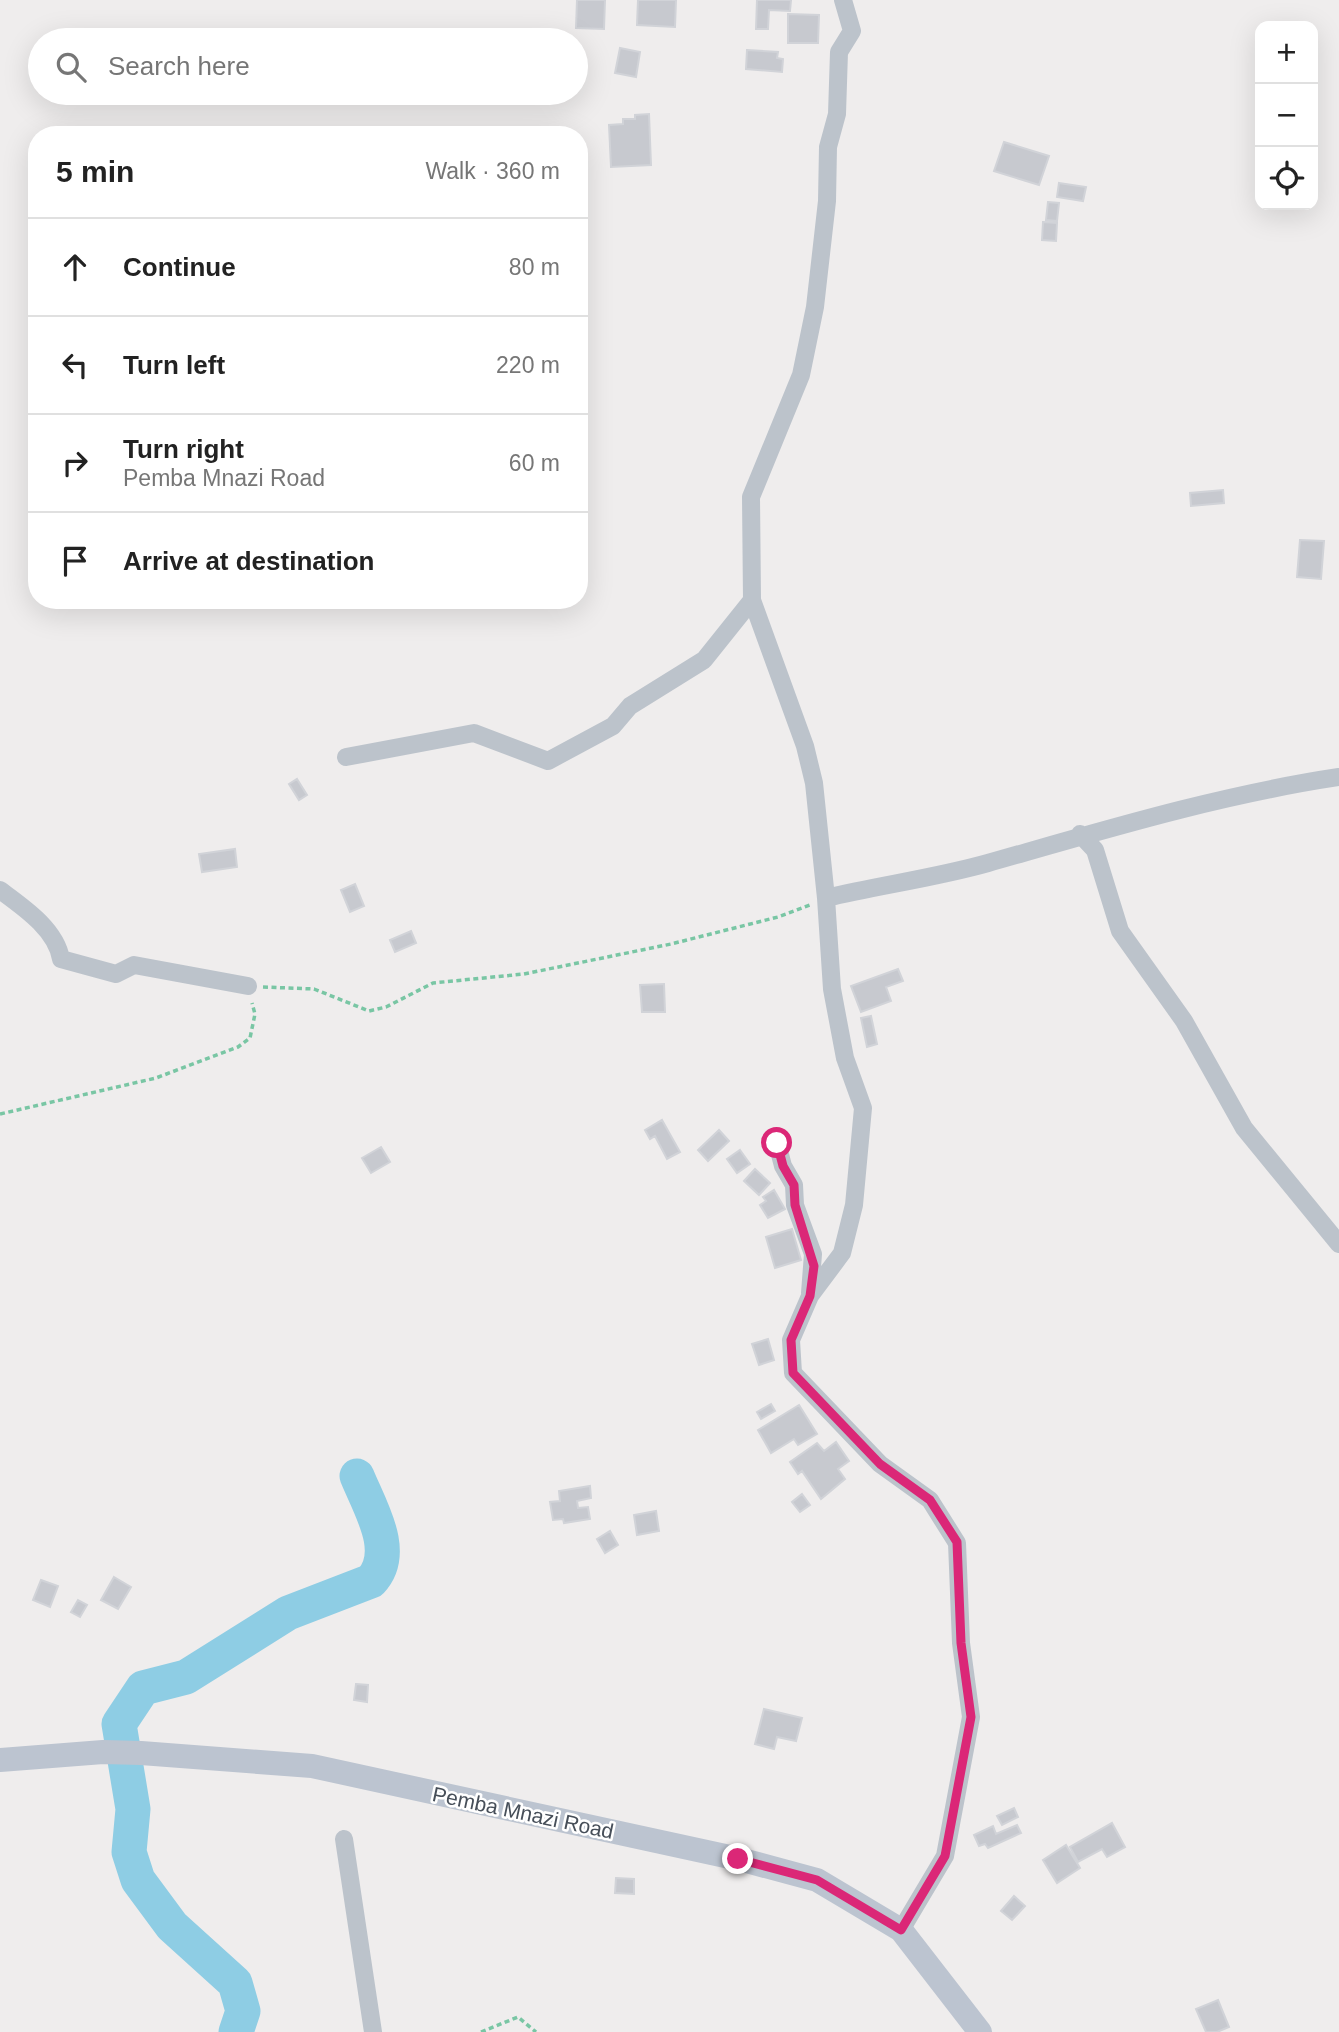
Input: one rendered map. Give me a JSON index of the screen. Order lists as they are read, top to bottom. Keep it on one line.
{"streets":{"main road":["Pemba Mnazi Road"]},"page":{"map_buttons":["+","−"],"search":"Search here","heading":["5 min","Walk · 360 m"],"list":[["Continue","80 m"],["Turn left","220 m"],["Turn right","Pemba Mnazi Road","60 m"],"Arrive at destination"]}}
